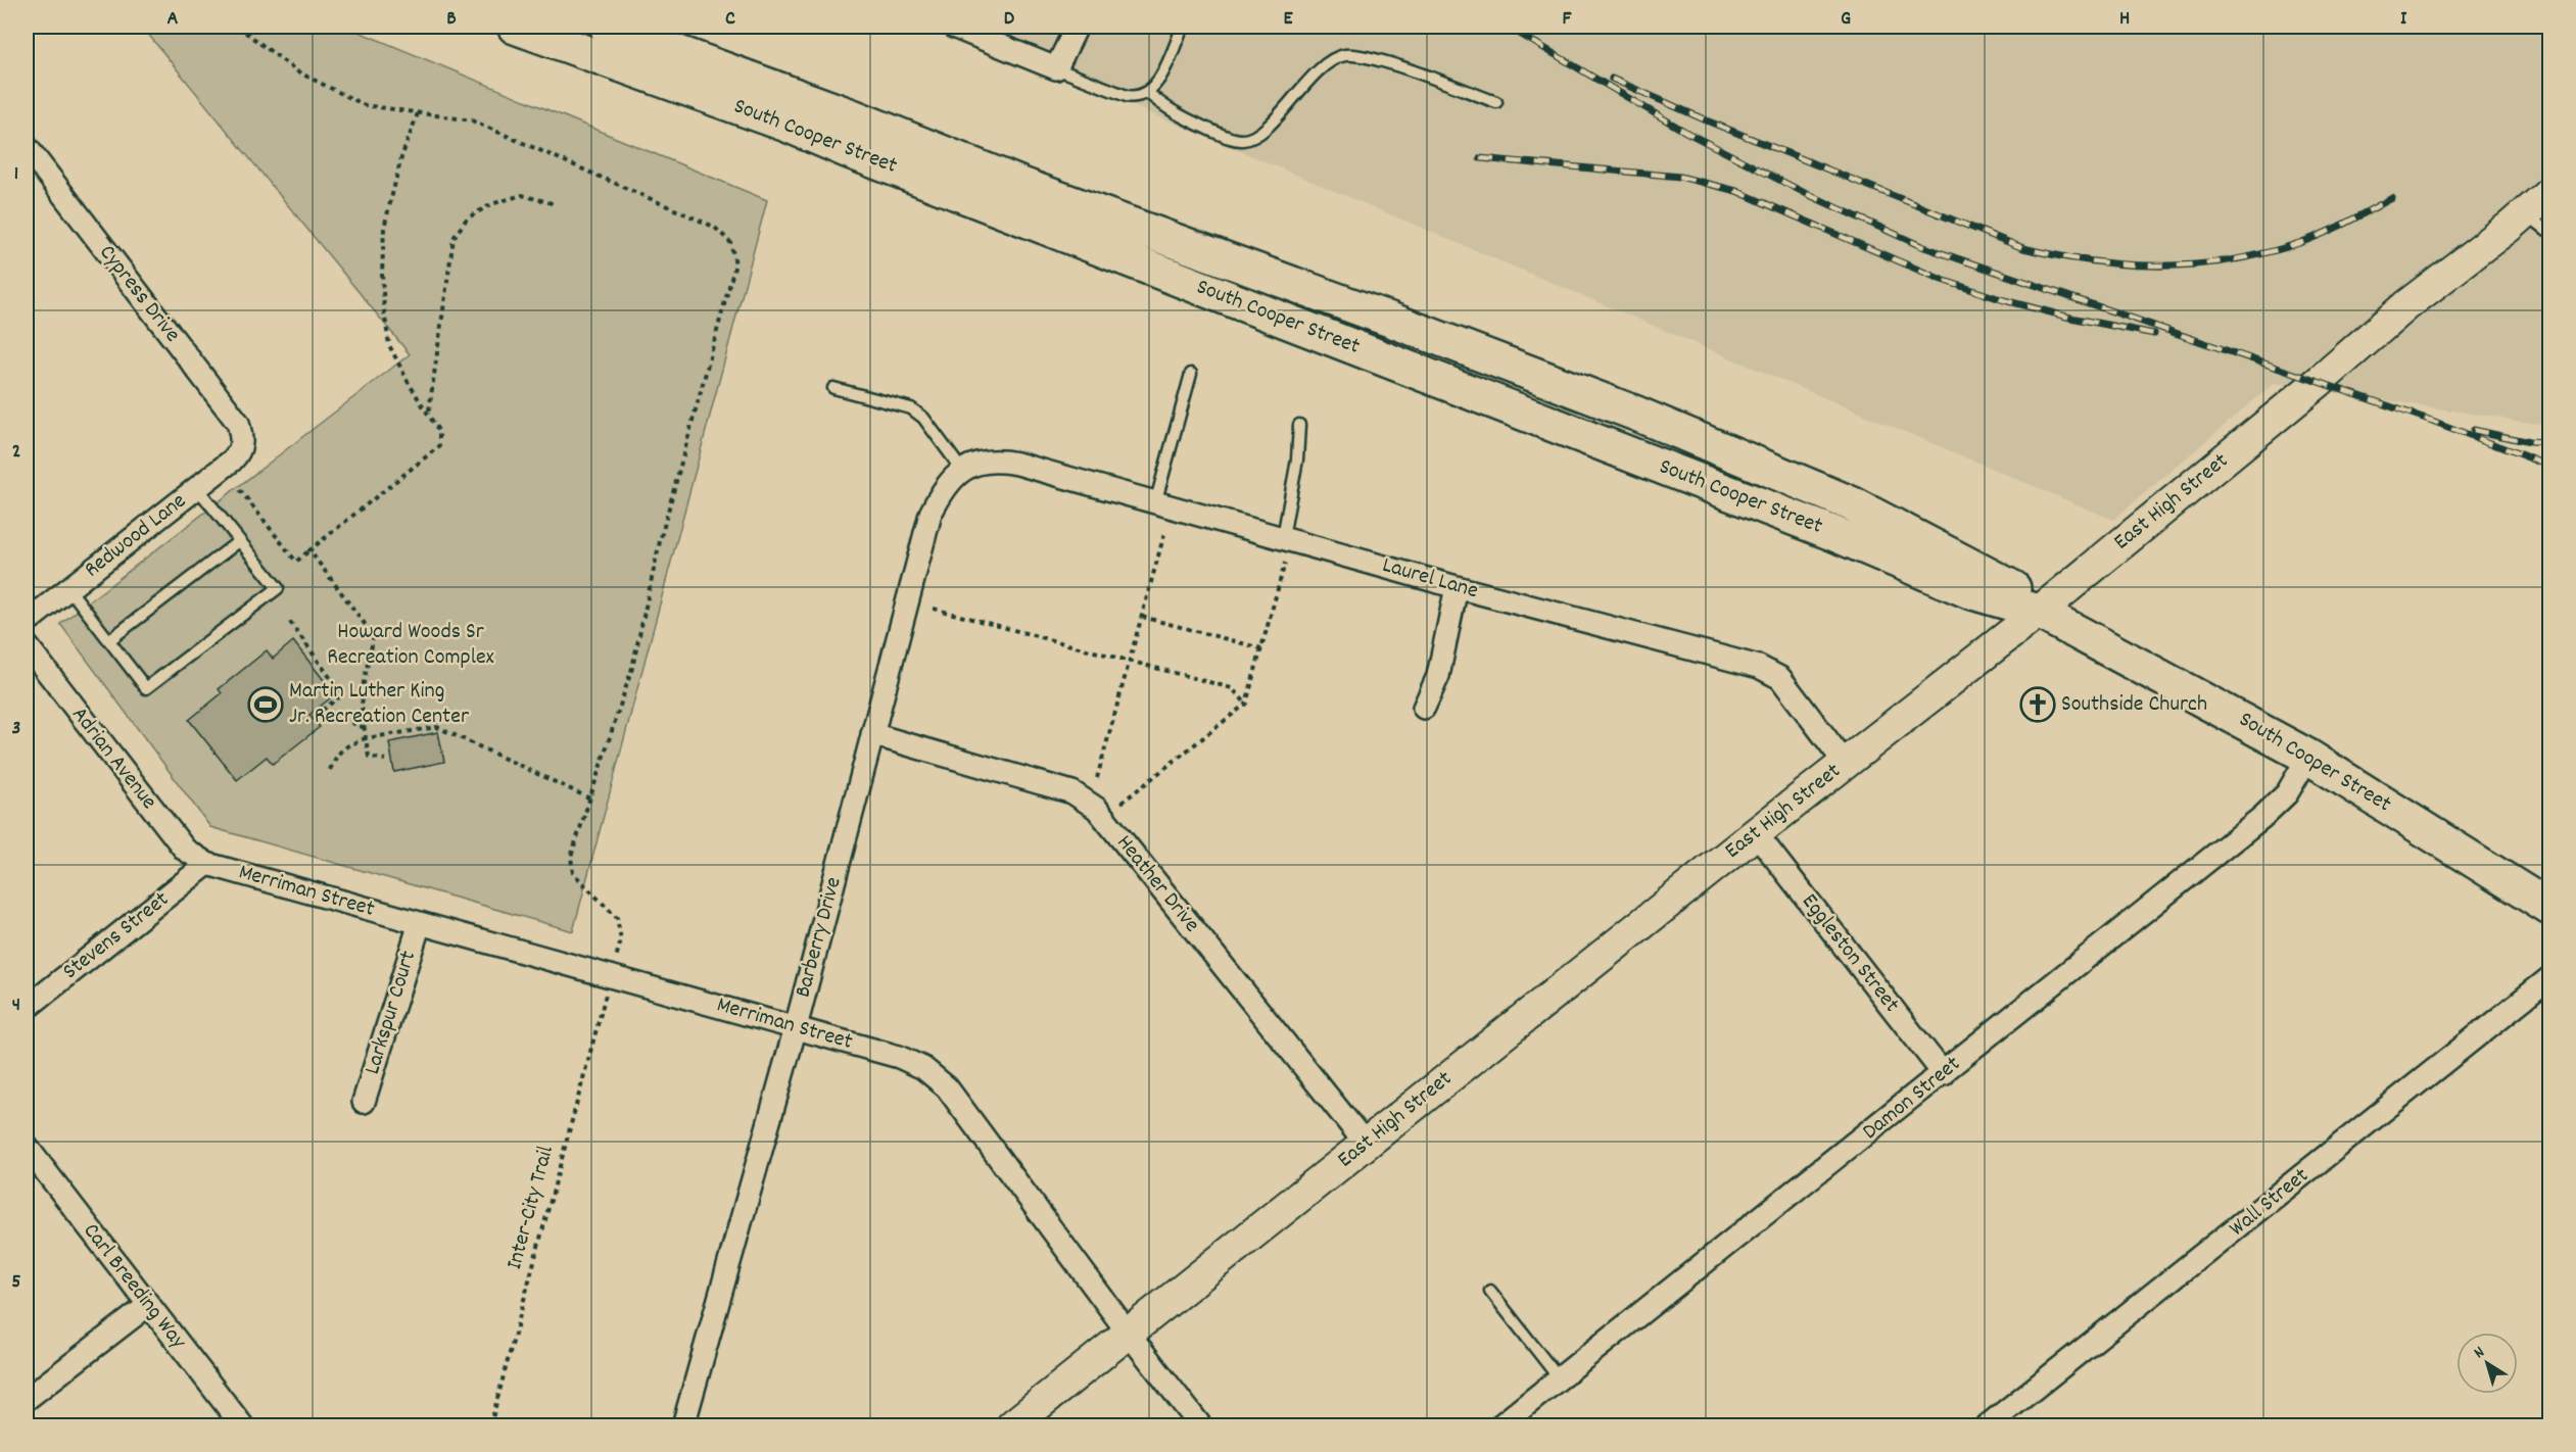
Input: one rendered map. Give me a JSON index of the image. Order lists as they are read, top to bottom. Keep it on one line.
{"streets":{"main road":["South Cooper Street"],"street":["Cypress Drive","East High Street","Redwood Lane","Laurel Lane","Adrian Avenue","Heather Drive","Merriman Street","Stevens Street","Barberry Drive","Eggleston Street","Larkspur Court","Damon Street","Wall Street","Carl Breeding Way"],"path":["Inter-City Trail"]},"crossings":[["South Cooper Street","East High Street"],["South Cooper Street","Damon Street"],["Cypress Drive","Redwood Lane"],["East High Street","Laurel Lane"],["East High Street","Heather Drive"],["East High Street","Merriman Street"],["East High Street","Eggleston Street"],["Laurel Lane","Barberry Drive"],["Adrian Avenue","Merriman Street"],["Adrian Avenue","Stevens Street"],["Heather Drive","Barberry Drive"],["Merriman Street","Stevens Street"],["Merriman Street","Barberry Drive"],["Merriman Street","Larkspur Court"],["Eggleston Street","Damon Street"]],"parks":["Howard Woods Sr Recreation Complex"],"places":{"sports":["Martin Luther King Jr. Recreation Center"],"church":["Southside Church"]},"north":"top left","grid":{"columns":["A","B","C","D","E","F","G","H","I"],"rows":["1","2","3","4","5"]}}
